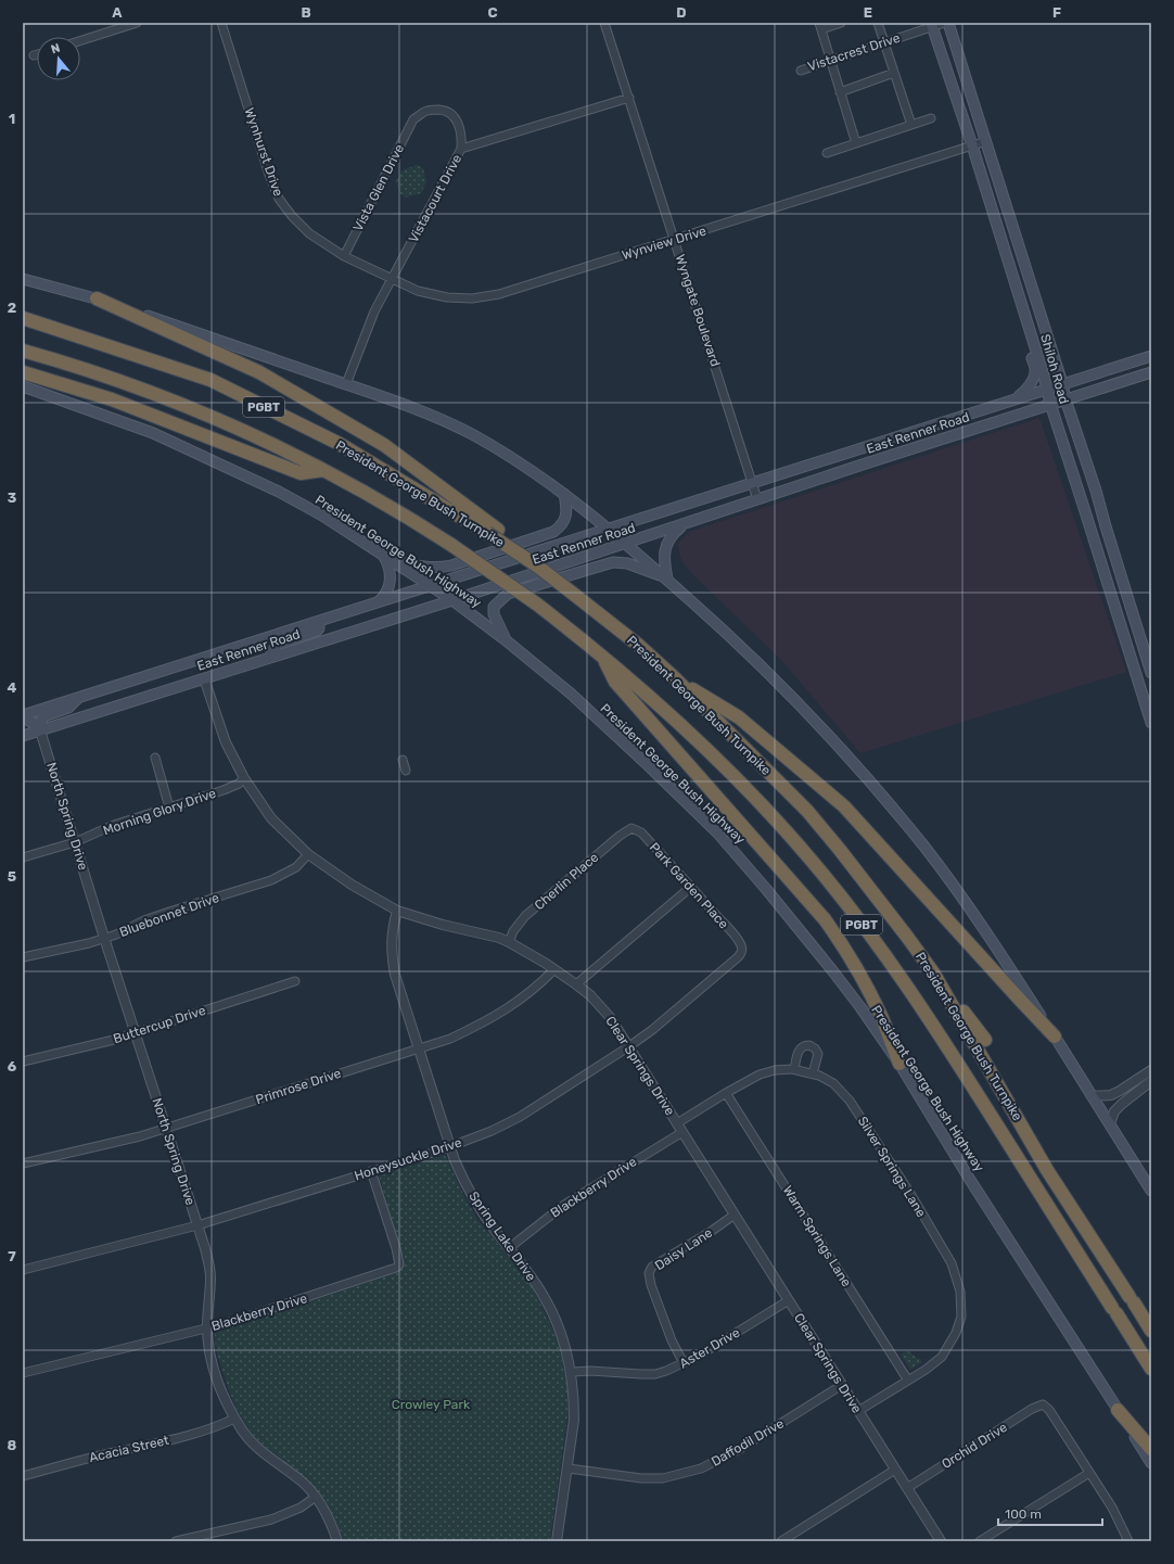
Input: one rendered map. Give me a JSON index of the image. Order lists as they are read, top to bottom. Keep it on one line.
{"streets":{"highway":["PGBT","President George Bush Turnpike"],"main road":["Shiloh Road","East Renner Road","President George Bush Highway"],"street":["Vistacrest Drive","Wynhurst Drive","Vista Glen Drive","Vistacourt Drive","Wynview Drive","Wyngate Boulevard","Morning Glory Drive","North Spring Drive","Cherlin Place","Park Garden Place","Bluebonnet Drive","Buttercup Drive","Clear Springs Drive","Primrose Drive","Honeysuckle Drive","Silver Springs Lane","Blackberry Drive","Spring Lake Drive","Warm Springs Lane","Daisy Lane","Aster Drive","Daffodil Drive","Orchid Drive","Acacia Street"]},"crossings":[["Vistacrest Drive","Shiloh Road"],["Wynhurst Drive","Vista Glen Drive"],["Wynhurst Drive","Wynview Drive"],["Vista Glen Drive","Vistacourt Drive"],["Vista Glen Drive","Wynview Drive"],["Vistacourt Drive","Wynview Drive"],["Vistacourt Drive","Wyngate Boulevard"],["Wynview Drive","Wyngate Boulevard"],["Wynview Drive","Shiloh Road"],["Wyngate Boulevard","East Renner Road"],["Shiloh Road","East Renner Road"],["East Renner Road","President George Bush Highway"],["East Renner Road","North Spring Drive"],["East Renner Road","Clear Springs Drive"],["Morning Glory Drive","North Spring Drive"],["Morning Glory Drive","Clear Springs Drive"],["North Spring Drive","Bluebonnet Drive"],["North Spring Drive","Buttercup Drive"],["North Spring Drive","Primrose Drive"],["North Spring Drive","Honeysuckle Drive"],["North Spring Drive","Blackberry Drive"],["North Spring Drive","Acacia Street"],["Cherlin Place","Park Garden Place"],["Cherlin Place","Clear Springs Drive"],["Park Garden Place","Honeysuckle Drive"],["Bluebonnet Drive","Clear Springs Drive"],["Clear Springs Drive","Primrose Drive"],["Clear Springs Drive","Honeysuckle Drive"],["Clear Springs Drive","Silver Springs Lane"],["Clear Springs Drive","Blackberry Drive"],["Clear Springs Drive","Spring Lake Drive"],["Clear Springs Drive","Daisy Lane"],["Clear Springs Drive","Aster Drive"],["Clear Springs Drive","Daffodil Drive"],["Clear Springs Drive","Orchid Drive"],["Primrose Drive","Spring Lake Drive"],["Honeysuckle Drive","Blackberry Drive"],["Honeysuckle Drive","Spring Lake Drive"],["Silver Springs Lane","Warm Springs Lane"],["Blackberry Drive","Spring Lake Drive"],["Spring Lake Drive","Aster Drive"],["Spring Lake Drive","Daffodil Drive"],["Daisy Lane","Aster Drive"]],"parks":["Crowley Park"],"scale_bar":"100 m","north":"top","grid":{"columns":["A","B","C","D","E","F"],"rows":["1","2","3","4","5","6","7","8"]}}
